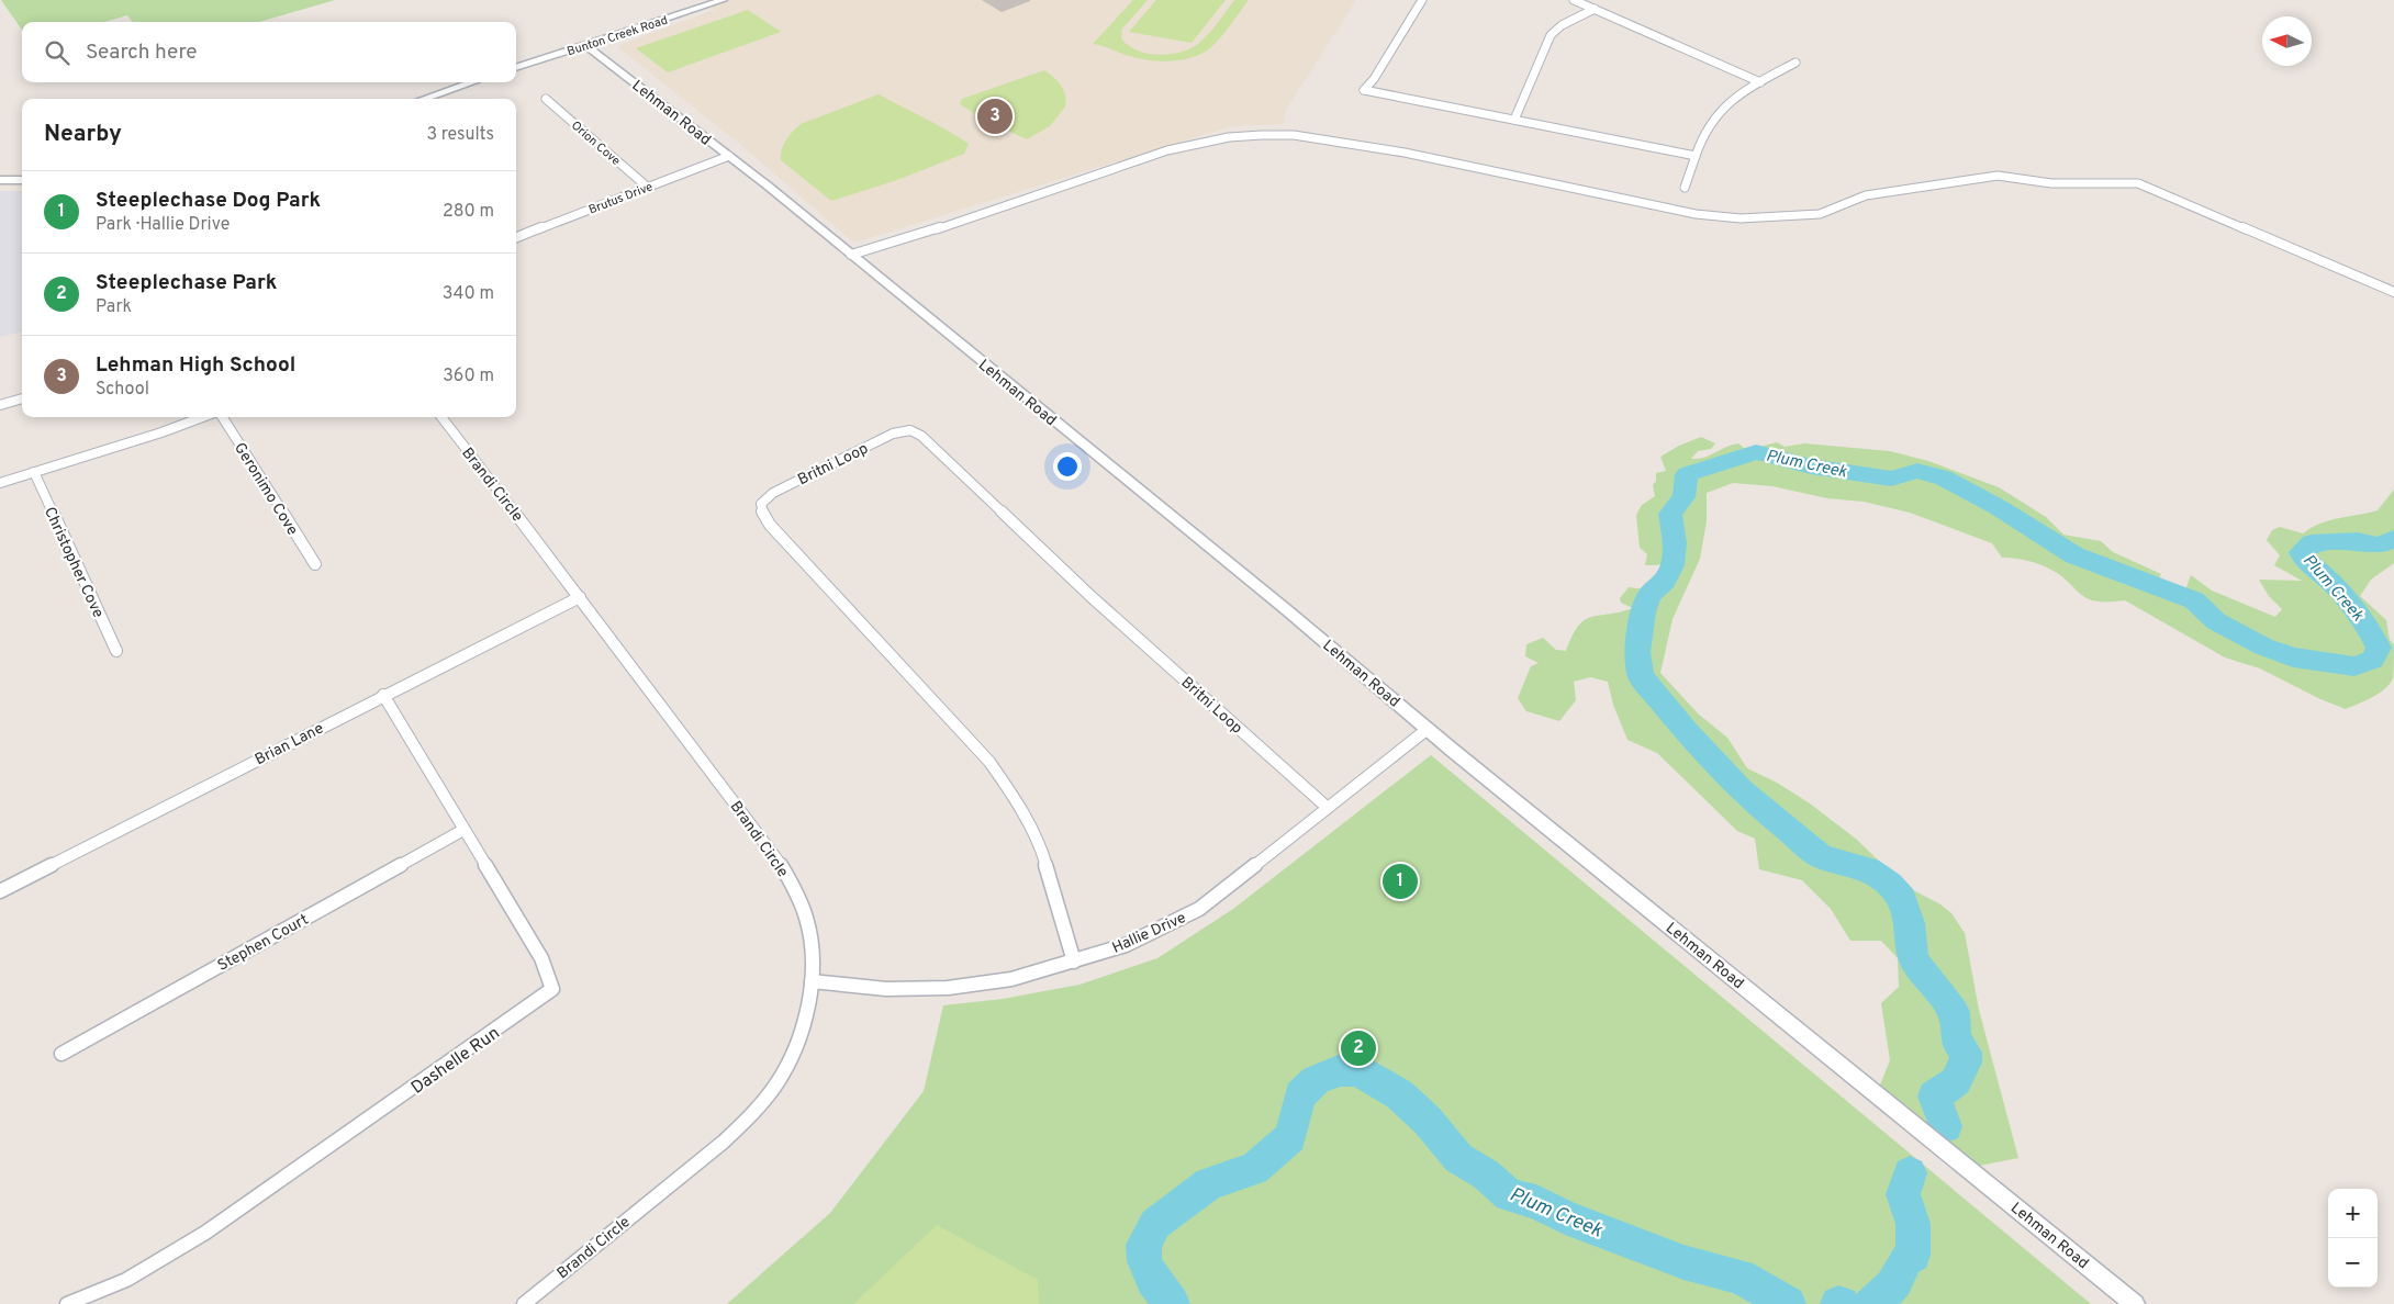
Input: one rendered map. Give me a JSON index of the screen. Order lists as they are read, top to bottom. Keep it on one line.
{"streets":{"street":["Bunton Creek Road","Lehman Road","Orion Cove","Brutus Drive","Britni Loop","Brandi Circle","Geronimo Cove","Christopher Cove","Brian Lane","Hallie Drive","Stephen Court","Dashelle Run"]},"crossings":[["Bunton Creek Road","Lehman Road"],["Lehman Road","Brutus Drive"],["Lehman Road","Hallie Drive"],["Orion Cove","Brutus Drive"],["Britni Loop","Hallie Drive"],["Brandi Circle","Brian Lane"],["Brandi Circle","Hallie Drive"],["Brian Lane","Dashelle Run"],["Stephen Court","Dashelle Run"]],"water":["Plum Creek"],"north":"left","page":{"search":"Search here","pins":["3","1","2"],"heading":["Nearby","3 results"],"list":[{"mark":"1","name":"Steeplechase Dog Park","note":"Park · Hallie Drive","value":"280 m"},{"mark":"2","name":"Steeplechase Park","note":"Park","value":"340 m"},{"mark":"3","name":"Lehman High School","note":"School","value":"360 m"}],"map_buttons":["+","−"]}}
